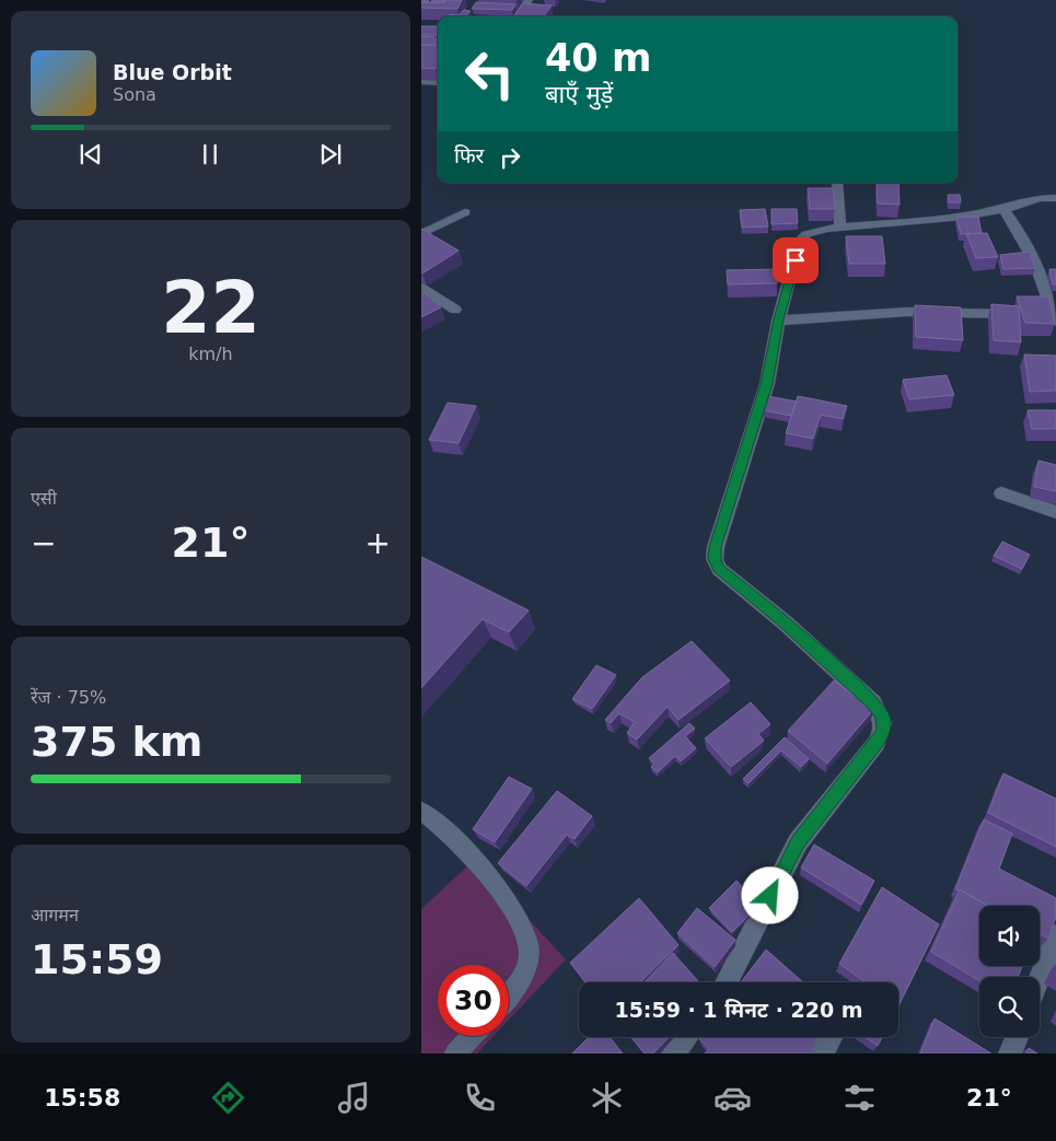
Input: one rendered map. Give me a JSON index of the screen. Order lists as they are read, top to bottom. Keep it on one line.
{"page":{"turn":["40 m","बाएँ मुड़ें"],"song":["Blue Orbit","Sona"],"then":"फिर","tile":[["22","km/h"],"एसी",["रेंज · 75%","375 km"],["आगमन","15:59"]],"heat":["−","21°","+"],"limit":"30","trip":"15:59 · 1 मिनट · 220 m","tabs":["15:58","21°"]}}
